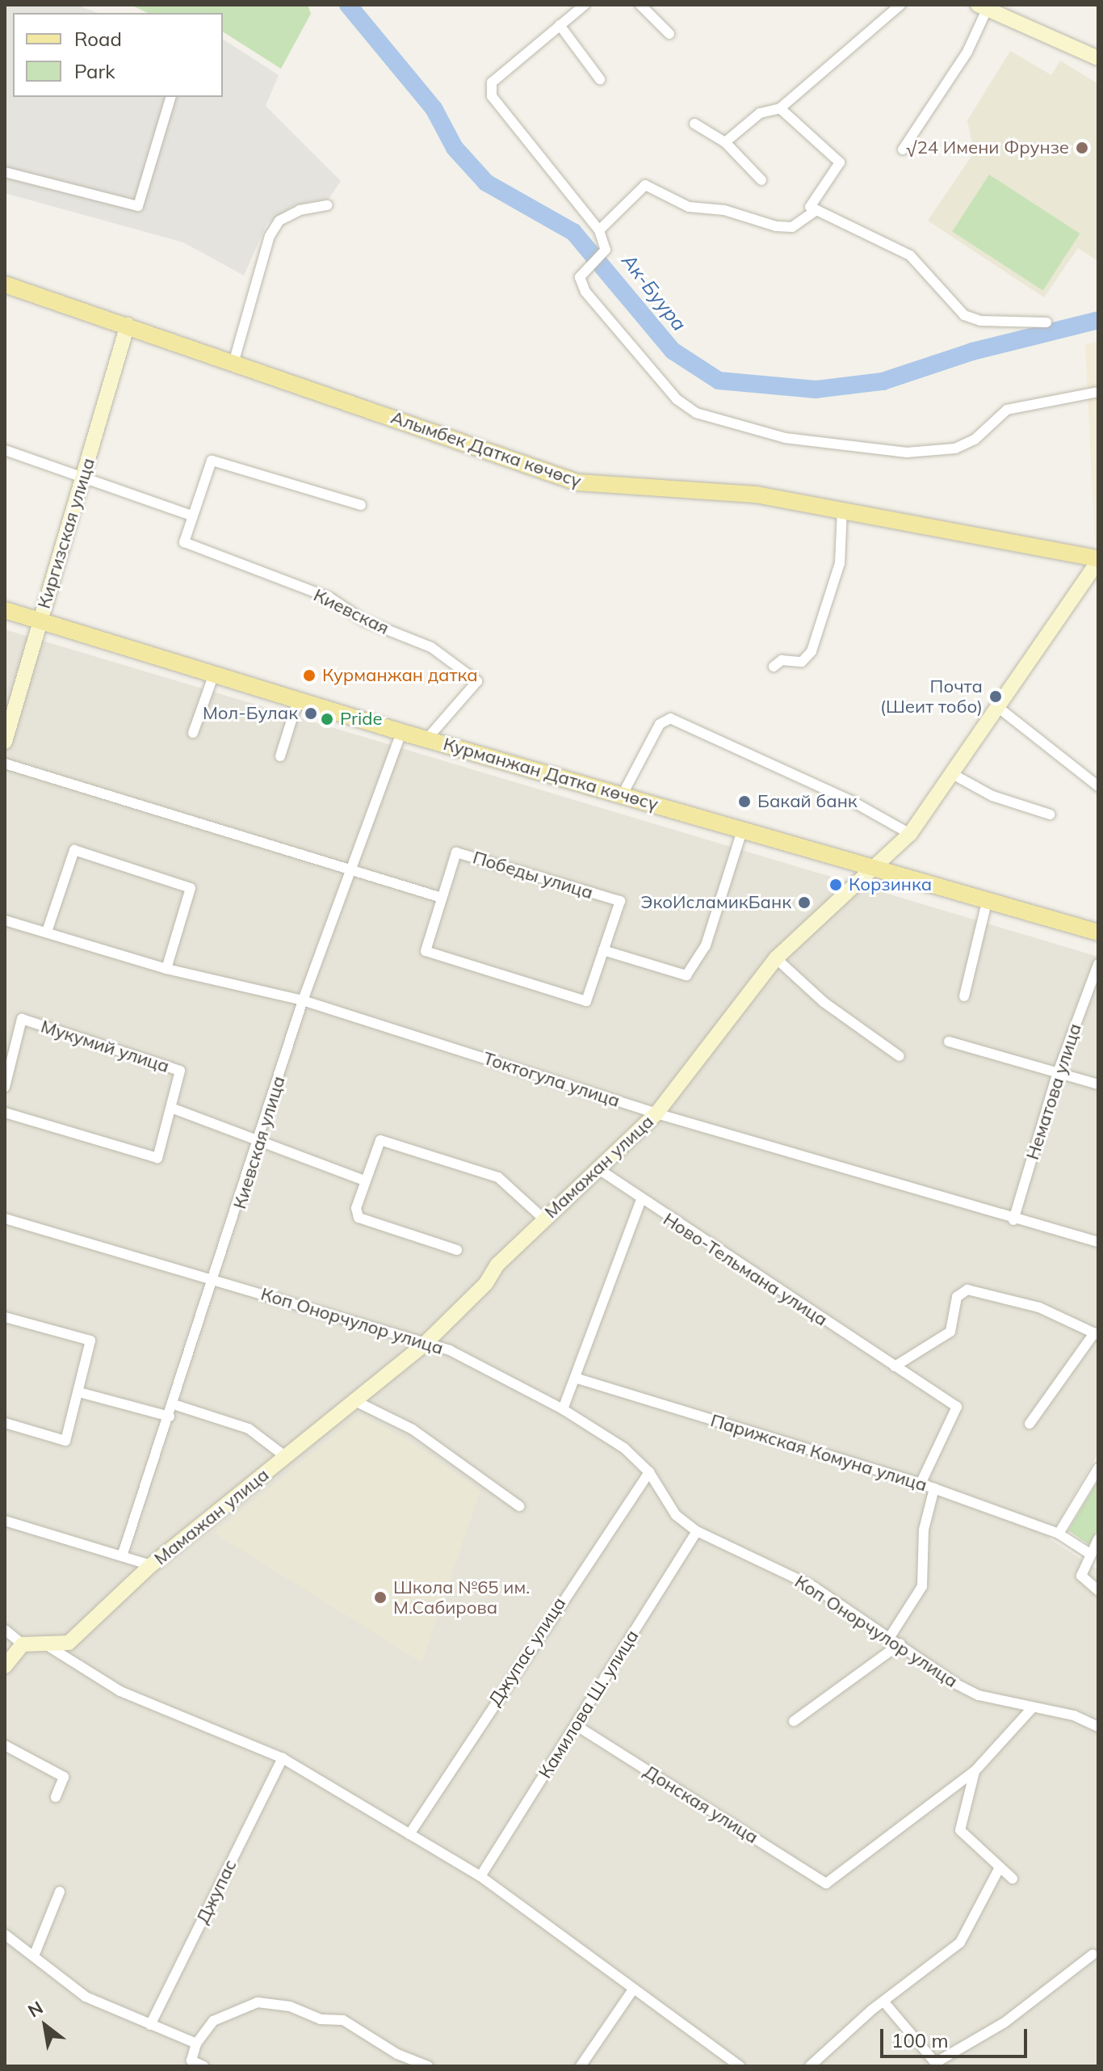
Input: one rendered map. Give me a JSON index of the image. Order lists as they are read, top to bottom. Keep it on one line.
{"streets":{"main road":["Алымбек Датка көчөсү","Курманжан Датка көчөсү"],"street":["Киргизская улица","Киевская","Победы улица","Мукумий улица","Токтогула улица","Нематова улица","Киевская улица","Мамажан улица","Ново-Тельмана улица","Коп Онорчулор улица","Парижская Комуна улица","Джупас улица","Камилова Ш. улица","Донская улица","Джупас"]},"crossings":[["Алымбек Датка көчөсү","Киргизская улица"],["Алымбек Датка көчөсү","Мамажан улица"],["Киргизская улица","Курманжан Датка көчөсү"],["Киевская","Курманжан Датка көчөсү"],["Курманжан Датка көчөсү","Киевская улица"],["Курманжан Датка көчөсү","Мамажан улица"],["Токтогула улица","Нематова улица"],["Токтогула улица","Киевская улица"],["Токтогула улица","Мамажан улица"],["Киевская улица","Коп Онорчулор улица"],["Мамажан улица","Ново-Тельмана улица"],["Мамажан улица","Коп Онорчулор улица"],["Ново-Тельмана улица","Парижская Комуна улица"],["Коп Онорчулор улица","Джупас улица"],["Коп Онорчулор улица","Камилова Ш. улица"],["Камилова Ш. улица","Донская улица"]],"water":["Ак-Буура"],"places":["√24 Имени Фрунзе","Курманжан датка","Почта (Шеит тобо)","Мол-Булак","Pride","Бакай банк","Корзинка","ЭкоИсламикБанк","Школа №65 им. М.Сабирова"],"legend":["Road","Park"],"scale_bar":"100 m","north":"top left"}
